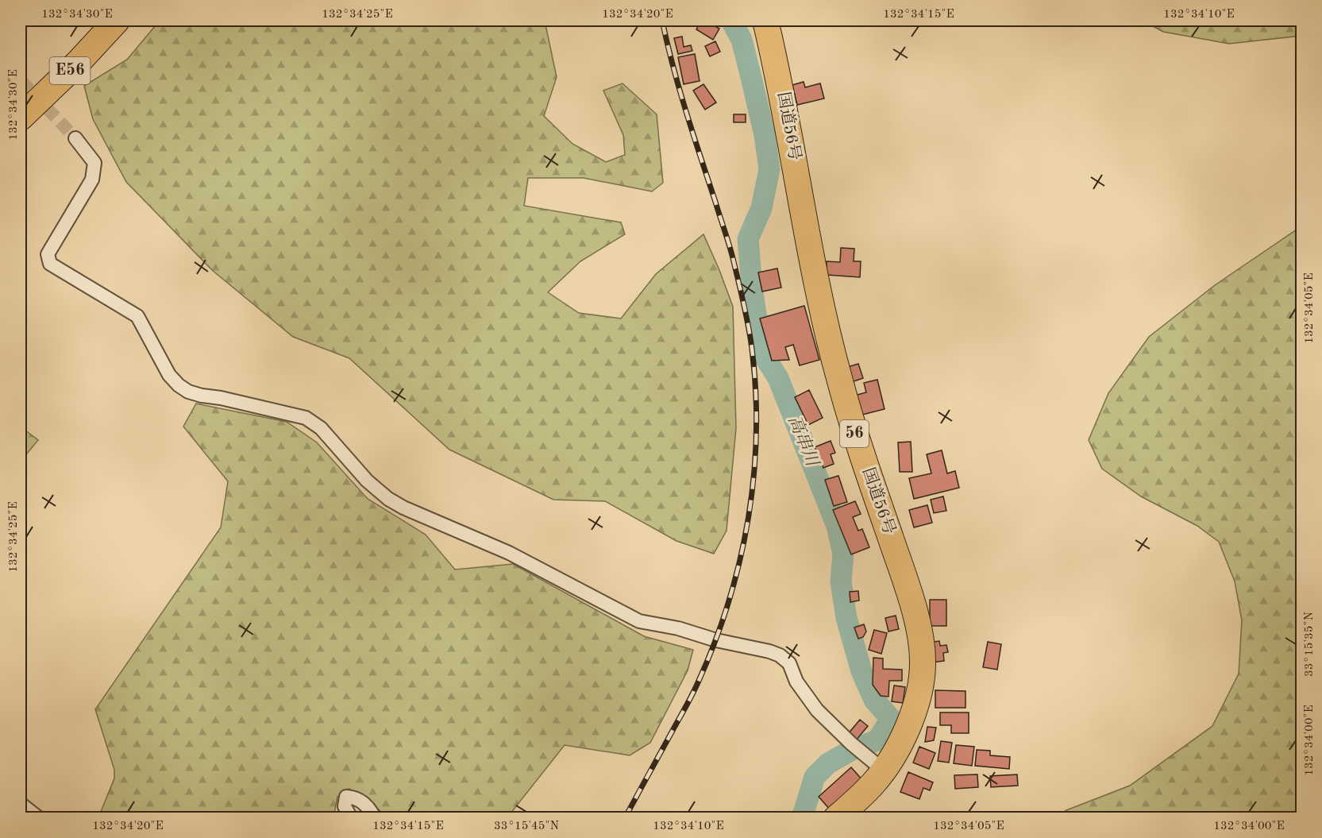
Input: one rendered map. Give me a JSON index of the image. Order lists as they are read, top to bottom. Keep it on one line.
{"streets":{"highway":["E56","国道56号","56"]},"water":["高串川"],"coordinates":["132°34'30\"E","132°34'25\"E","132°34'20\"E","132°34'15\"E","132°34'10\"E","132°34'05\"E","33°15'35\"N","132°34'00\"E","33°15'45\"N"]}
